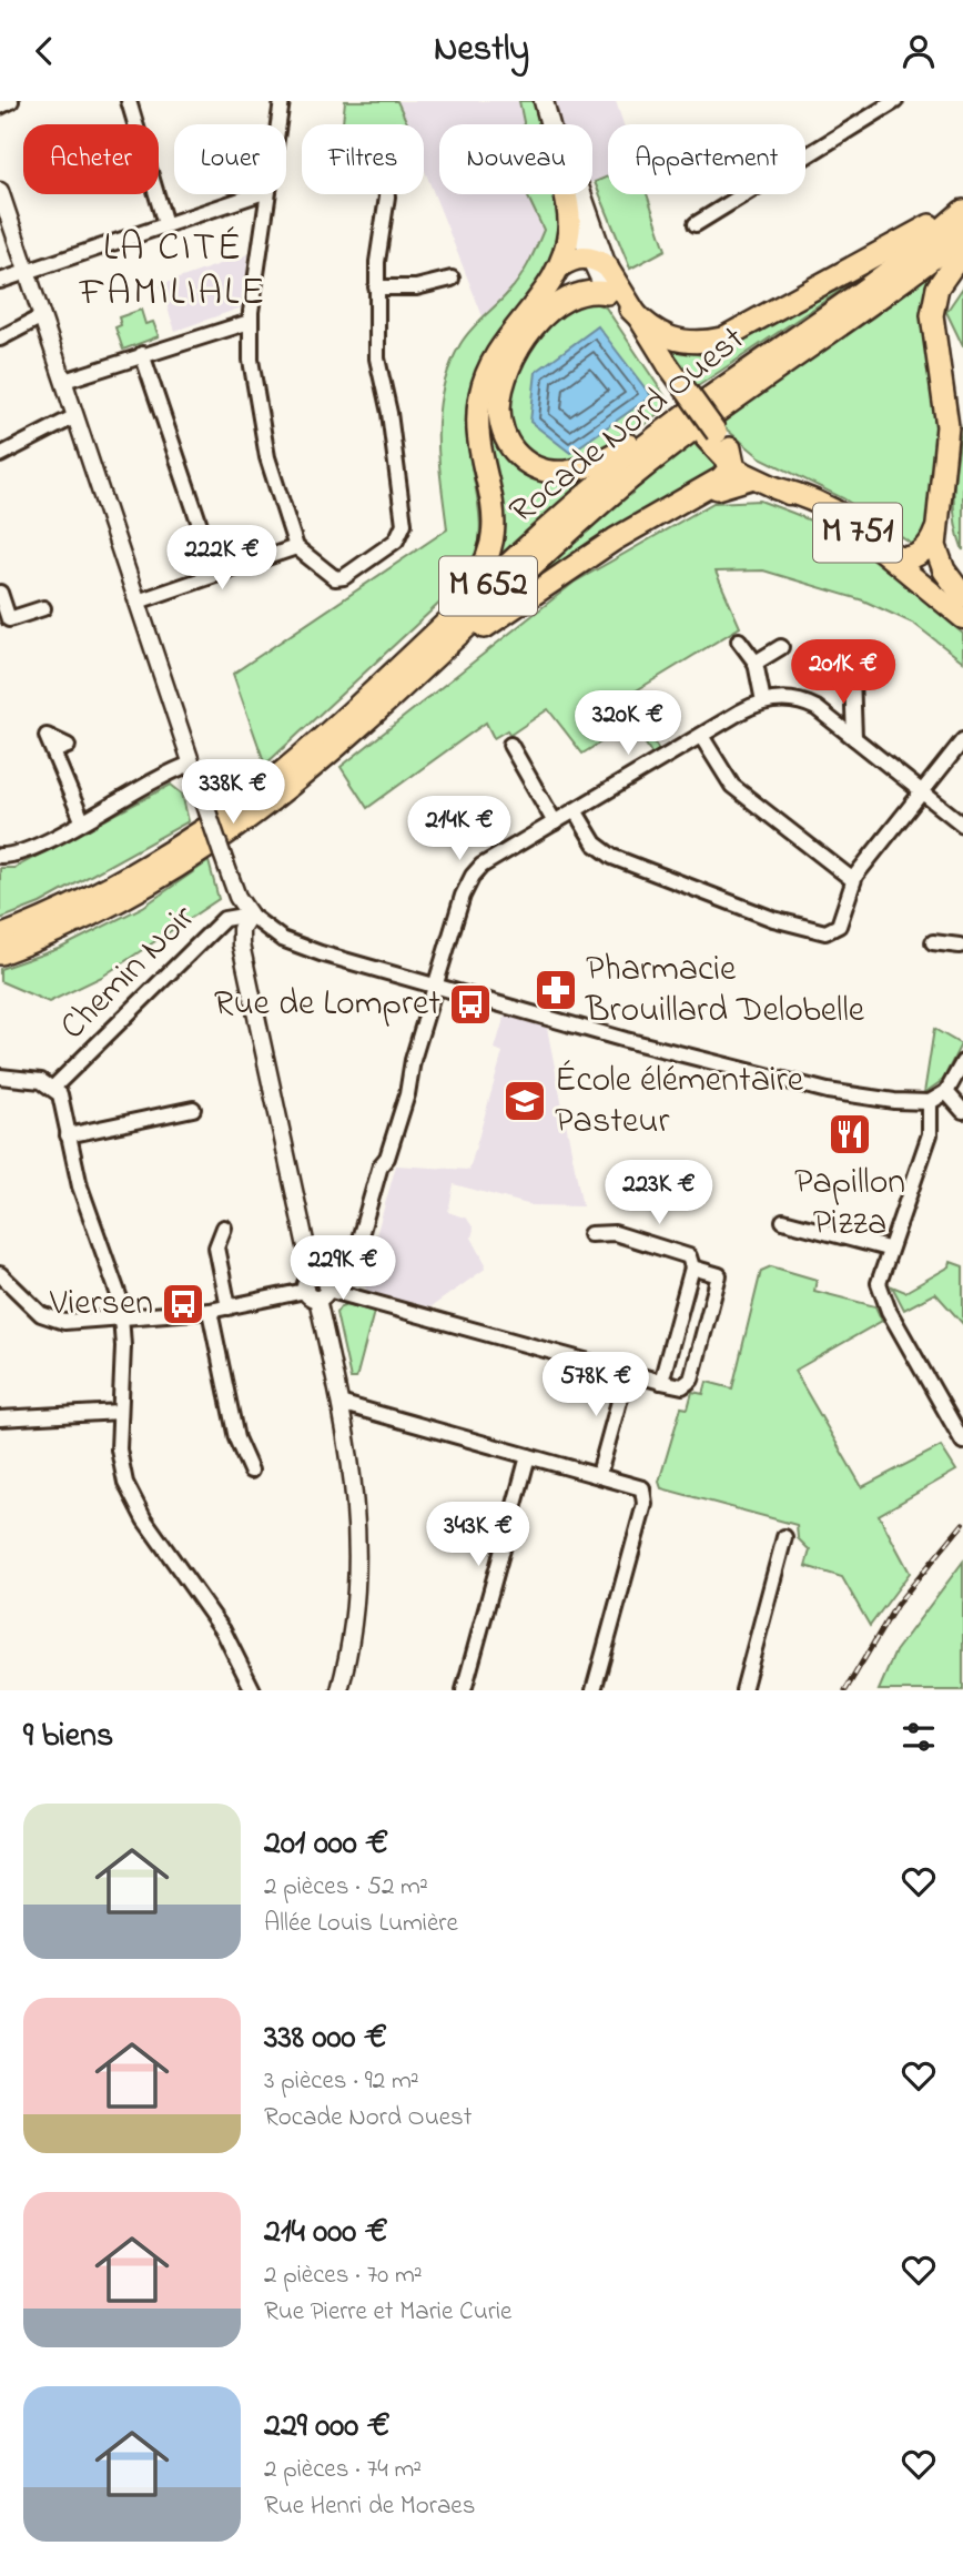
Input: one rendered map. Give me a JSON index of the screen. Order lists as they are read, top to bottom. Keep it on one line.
{"streets":{"highway":["Rocade Nord Ouest","M 652"],"main road":["M 751"],"street":["Chemin Noir"]},"districts":["LA CITÉ FAMILIALE"],"places":{"pharmacy":["Pharmacie Brouillard Delobelle"],"bus stop":["Rue de Lompret","Viersen"],"school or university":["École élémentaire Pasteur"],"restaurant":["Papillon Pizza"]},"page":{"header":"Nestly","chip":["Acheter","Louer","Filtres","Nouveau","Appartement"],"price":["222K €","201K €","320K €","338K €","214K €","223K €","229K €","578K €","343K €"],"heading":"9 biens","list":[{"name":"201 000 €","note":"2 pièces · 52 m² · Allée Louis Lumière"},{"name":"338 000 €","note":"3 pièces · 92 m² · Rocade Nord Ouest"},{"name":"214 000 €","note":"2 pièces · 70 m² · Rue Pierre et Marie Curie"},{"name":"229 000 €","note":"2 pièces · 74 m² · Rue Henri de Moraes"}]}}
